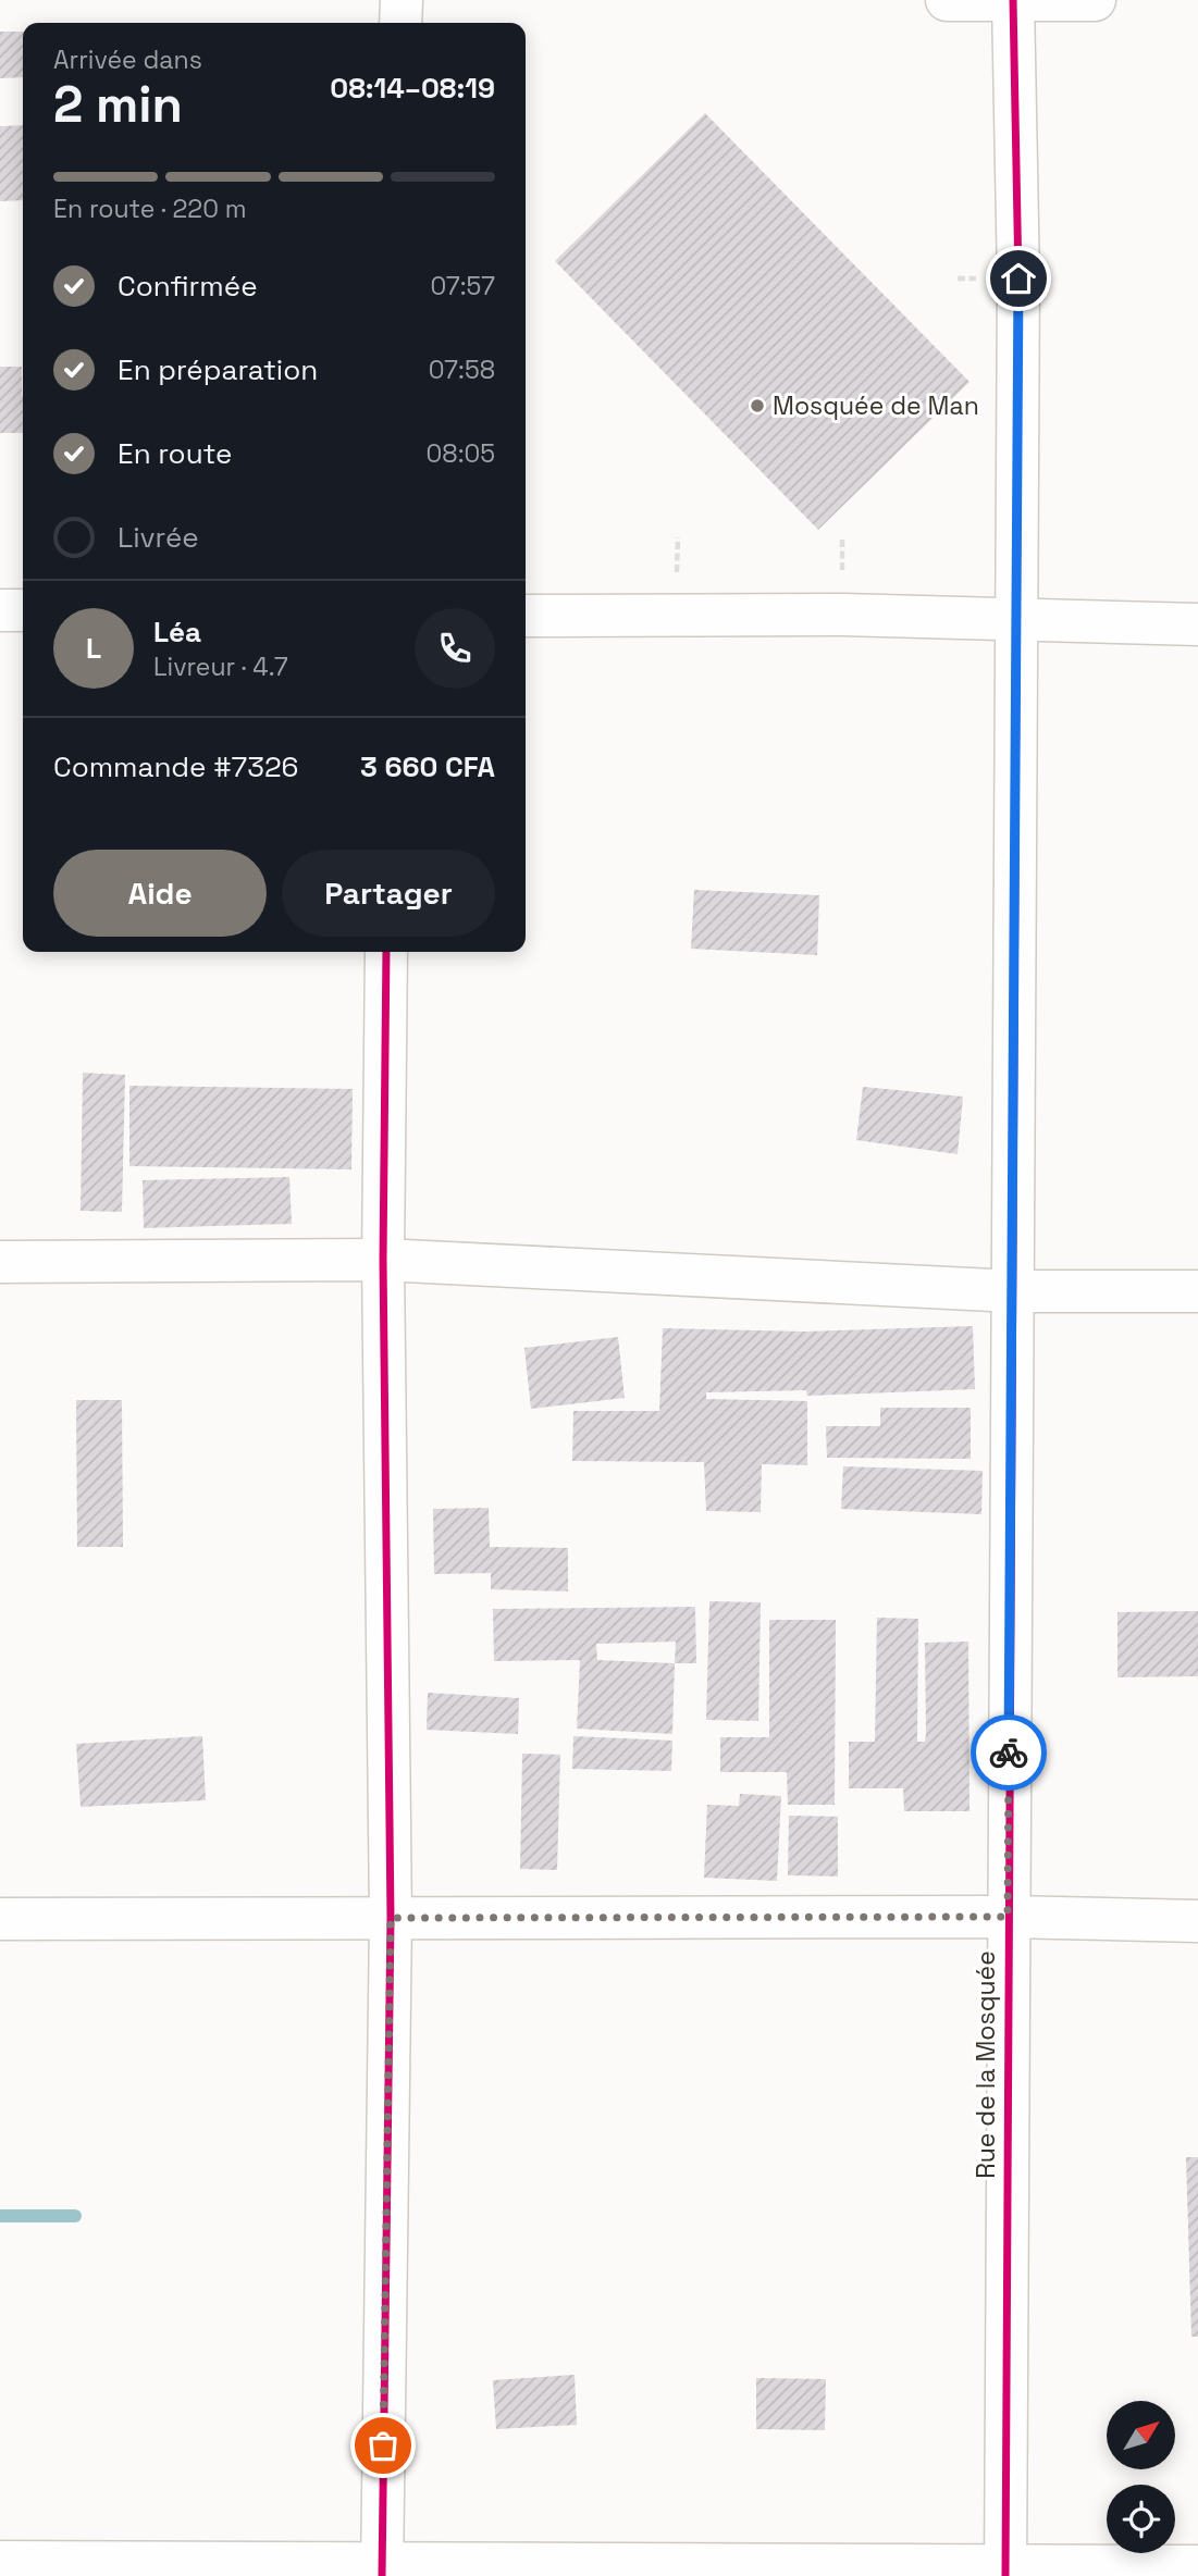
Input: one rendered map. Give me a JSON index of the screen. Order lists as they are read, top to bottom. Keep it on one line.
{"streets":{"street":["Rue de la Mosquée"]},"places":["Mosquée de Man"],"north":"top right","page":{"heading":["2 min","Arrivée dans","08:14–08:19"],"panel":["Léa","Livreur · 4.7","Commande #7326","3 660 CFA"],"bar":"En route · 220 m","list":[["Confirmée","07:57"],["En préparation","07:58"],["En route","08:05"],"Livrée"],"round":"L","buttons":["Aide","Partager"]}}
